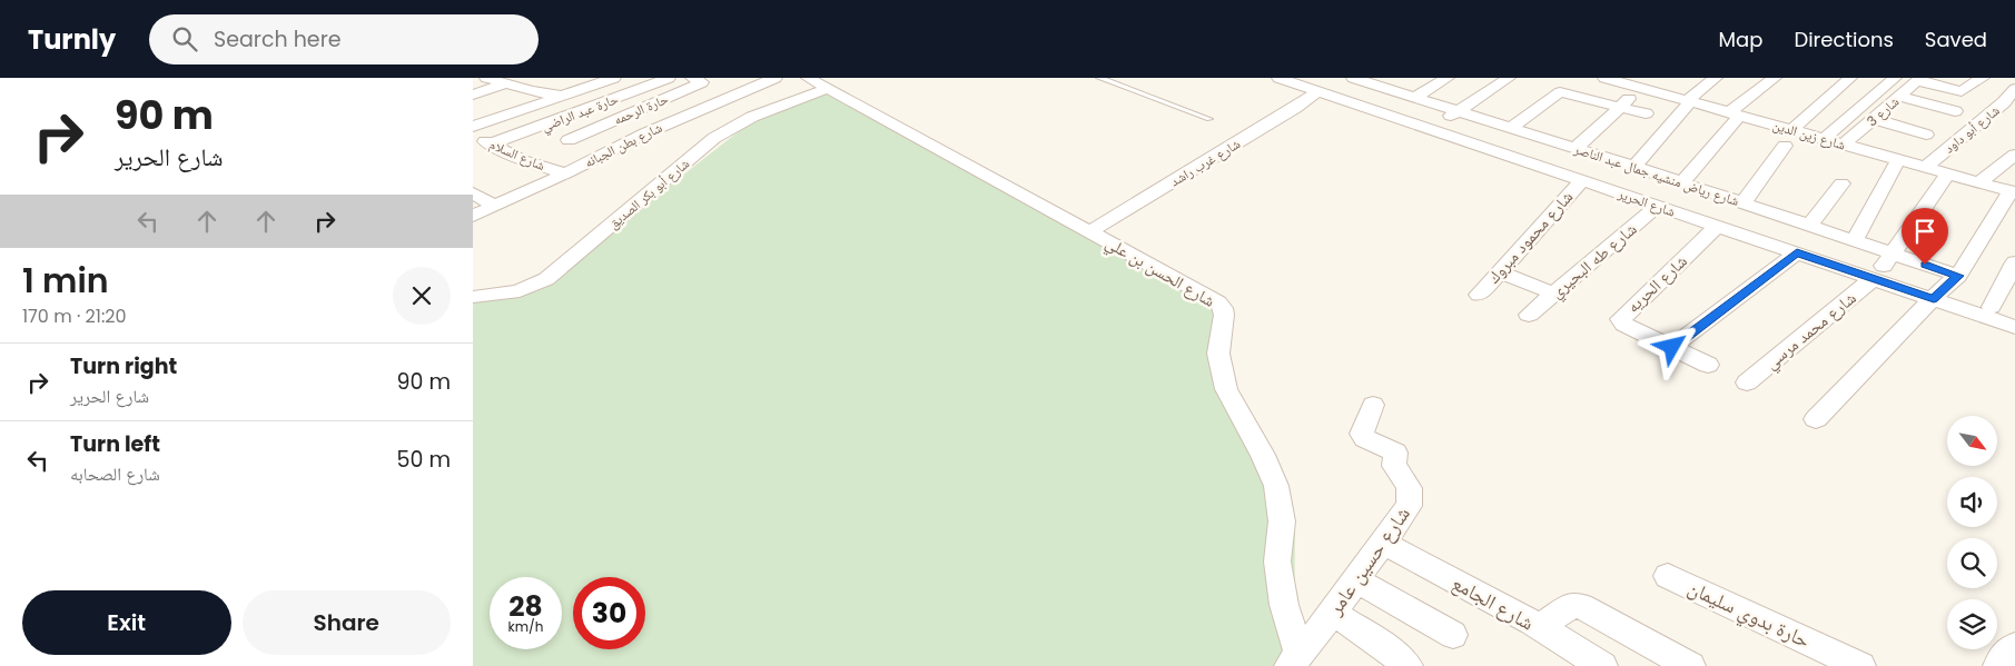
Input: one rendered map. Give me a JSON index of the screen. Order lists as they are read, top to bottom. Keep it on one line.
{"streets":{"street":["حارة الرحمه","شارع 3","حارة عبد الراضي","شارع أبو داود","شارع زين الدين","شارع بطن الجبانه","شارع السلام","شارع غرب راشد","شارع رياض منشيه جمال عبد الناصر","شارع أبو بكر الصديق","شارع الحرير","شارع محمود مبروك","شارع طه البحيري","شارع الحسن بن علي","شارع الحريه","شارع محمد مرسي","شارع حسين عامر","شارع الجامع","حارة بدوي سليمان"]},"crossings":[["شارع 3","شارع زين الدين"],["حارة عبد الراضي","شارع السلام"],["شارع أبو داود","شارع زين الدين"],["شارع زين الدين","شارع محمد مرسي"],["شارع بطن الجبانه","شارع السلام"],["شارع غرب راشد","شارع رياض منشيه جمال عبد الناصر"],["شارع غرب راشد","شارع الحرير"],["شارع غرب راشد","شارع الحسن بن علي"],["شارع رياض منشيه جمال عبد الناصر","شارع محمد مرسي"],["شارع أبو بكر الصديق","شارع الحسن بن علي"],["شارع الحرير","شارع محمود مبروك"],["شارع الحرير","شارع طه البحيري"],["شارع الحرير","شارع الحريه"],["شارع الحرير","شارع محمد مرسي"],["شارع الحسن بن علي","شارع حسين عامر"],["شارع حسين عامر","شارع الجامع"]],"north":"bottom right","page":{"header":"Turnly","search":"Search here","nav":["Map","Directions","Saved"],"turn":["90 m","شارع الحرير"],"heading":["1 min","170 m · 21:20"],"list":[{"name":"Turn right","note":"شارع الحرير","value":"90 m"},{"name":"Turn left","note":"شارع الصحابه","value":"50 m"}],"speed":"28 km/h","limit":"30","buttons":["Exit","Share"]}}
